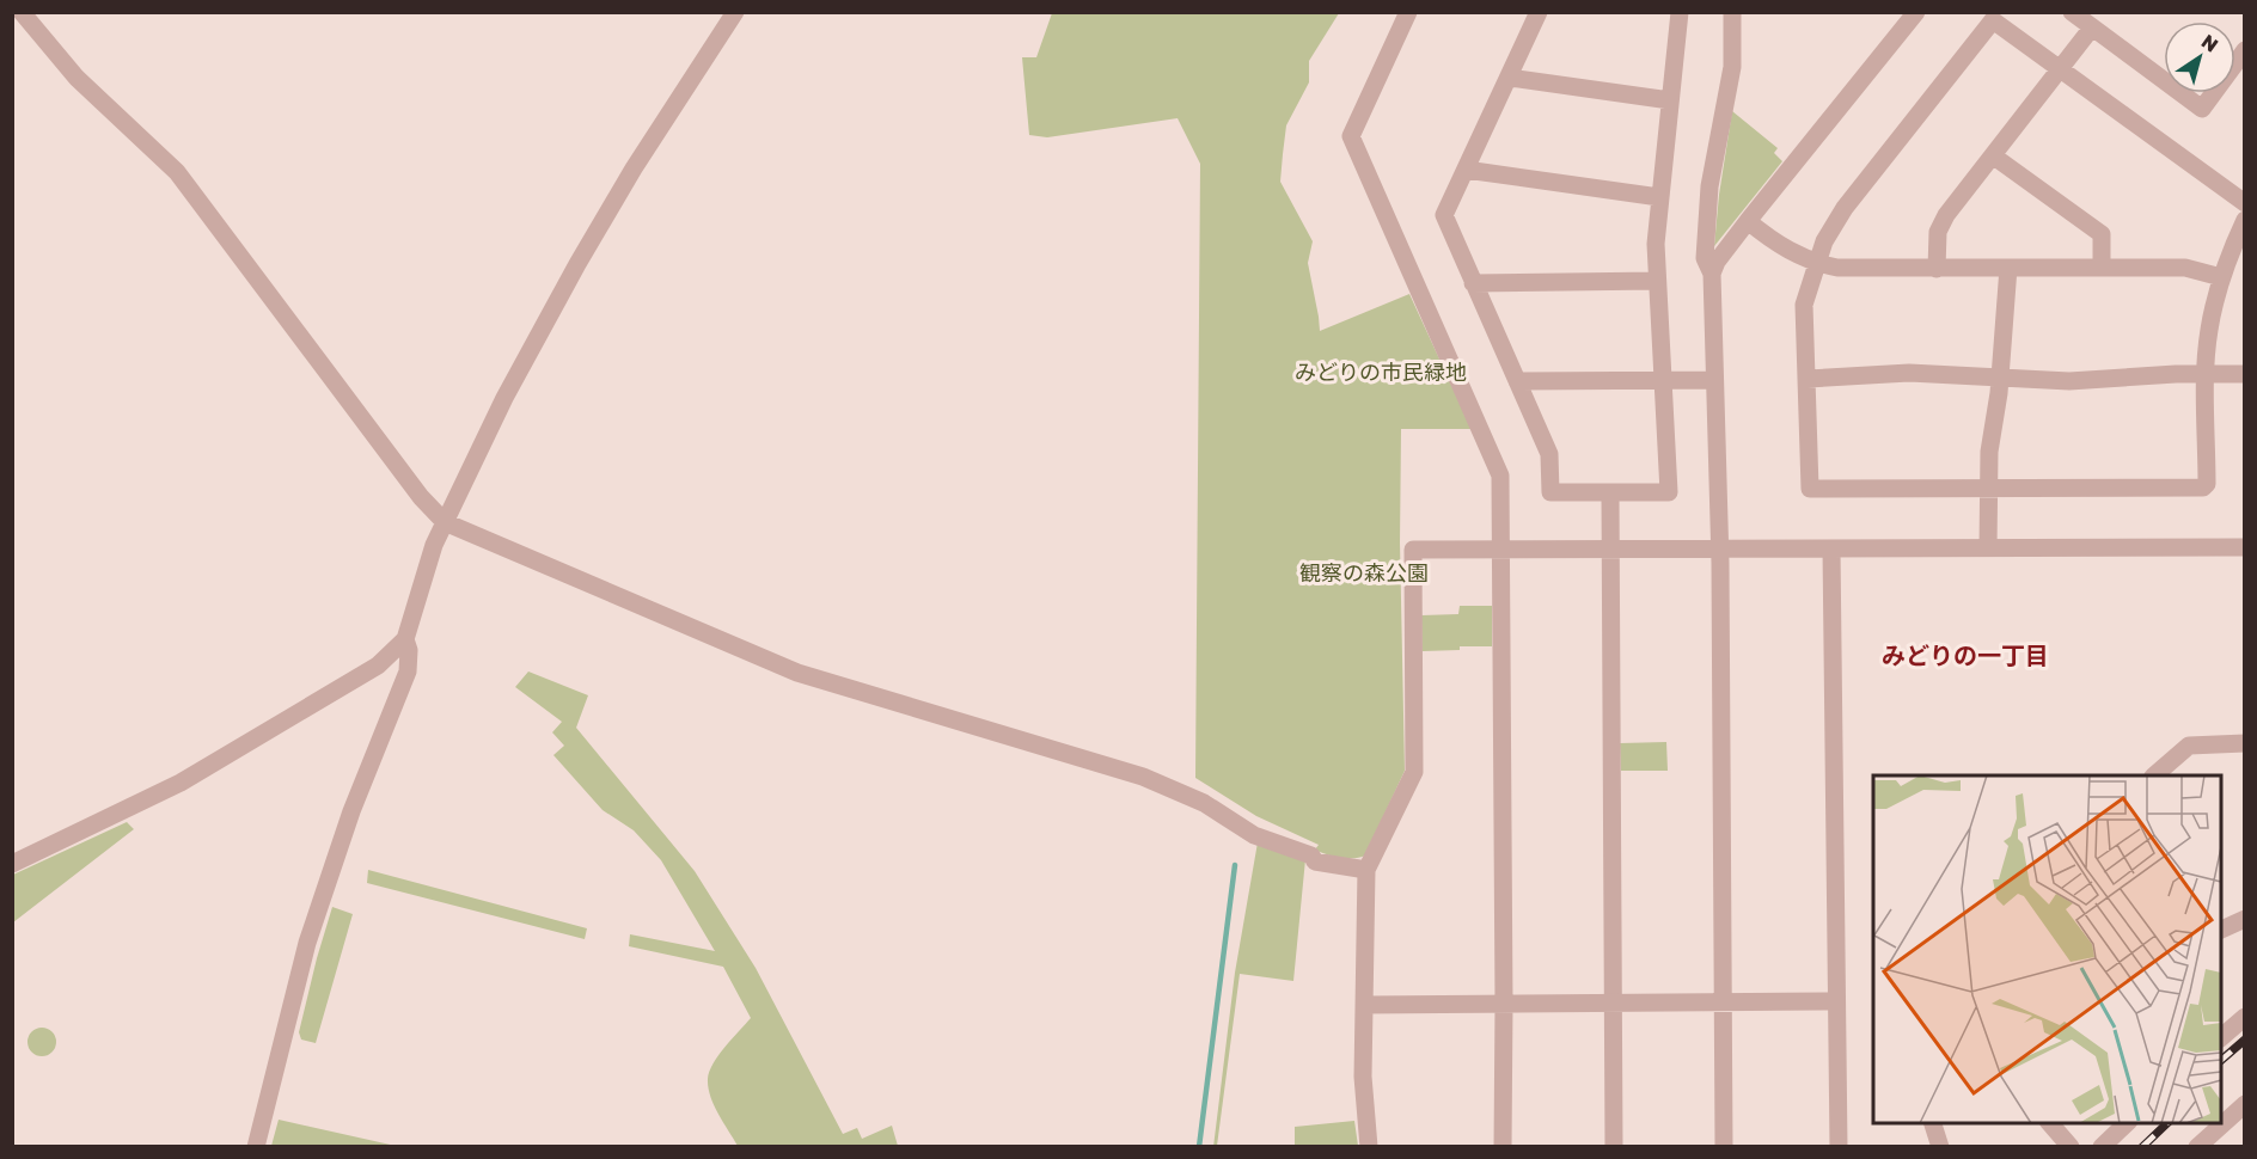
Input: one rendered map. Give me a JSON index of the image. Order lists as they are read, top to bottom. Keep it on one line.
{"districts":["みどりの一丁目"],"parks":["みどりの市民緑地","観察の森公園"],"north":"top right"}
